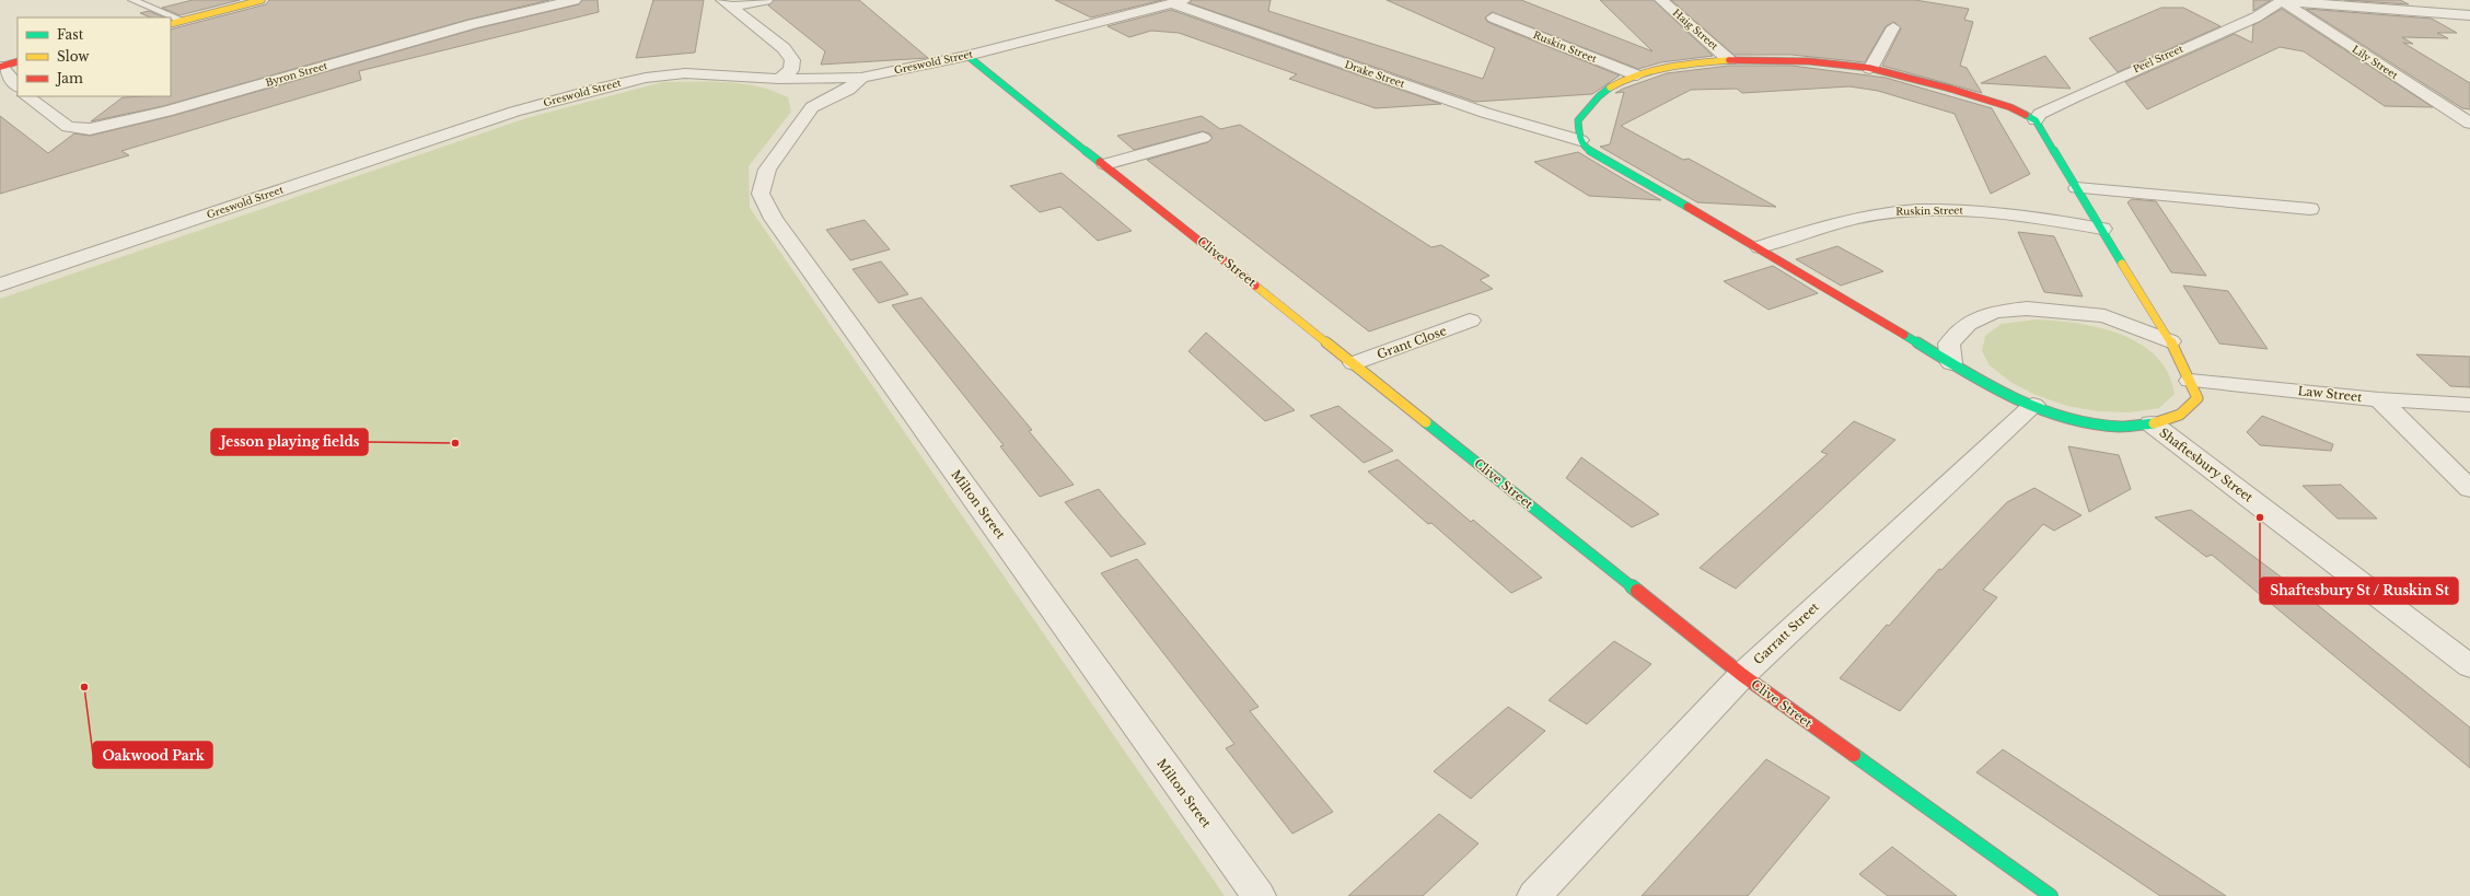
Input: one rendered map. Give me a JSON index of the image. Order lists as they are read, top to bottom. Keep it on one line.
{"streets":{"street":["Haig Street","Ruskin Street","Peel Street","Greswold Street","Lily Street","Byron Street","Drake Street","Clive Street","Grant Close","Law Street","Shaftesbury Street","Milton Street","Garratt Street"]},"crossings":[["Peel Street","Lily Street"],["Greswold Street","Drake Street"],["Greswold Street","Clive Street"],["Greswold Street","Milton Street"],["Clive Street","Grant Close"],["Clive Street","Garratt Street"]],"places":["Jesson playing fields","Shaftesbury St / Ruskin St","Oakwood Park"],"legend":["Fast","Slow","Jam"]}
